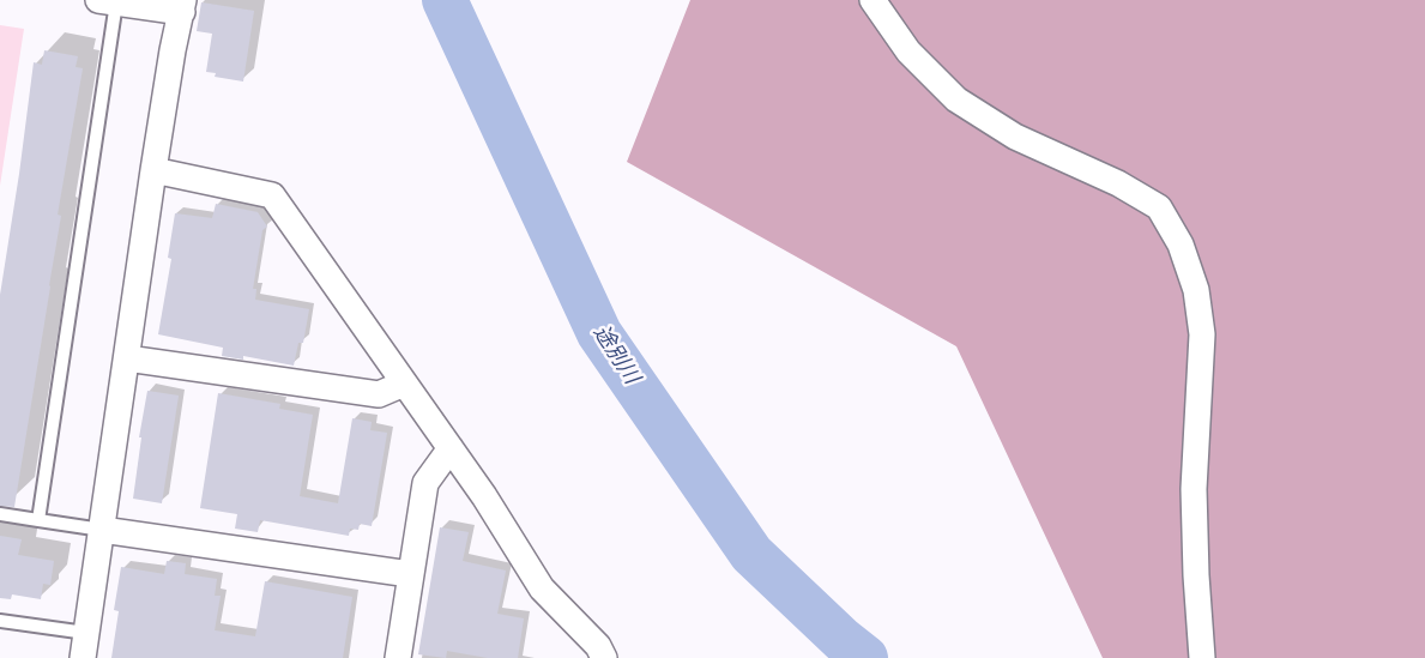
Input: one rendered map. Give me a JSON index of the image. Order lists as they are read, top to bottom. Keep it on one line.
{"water":["途別川"]}
